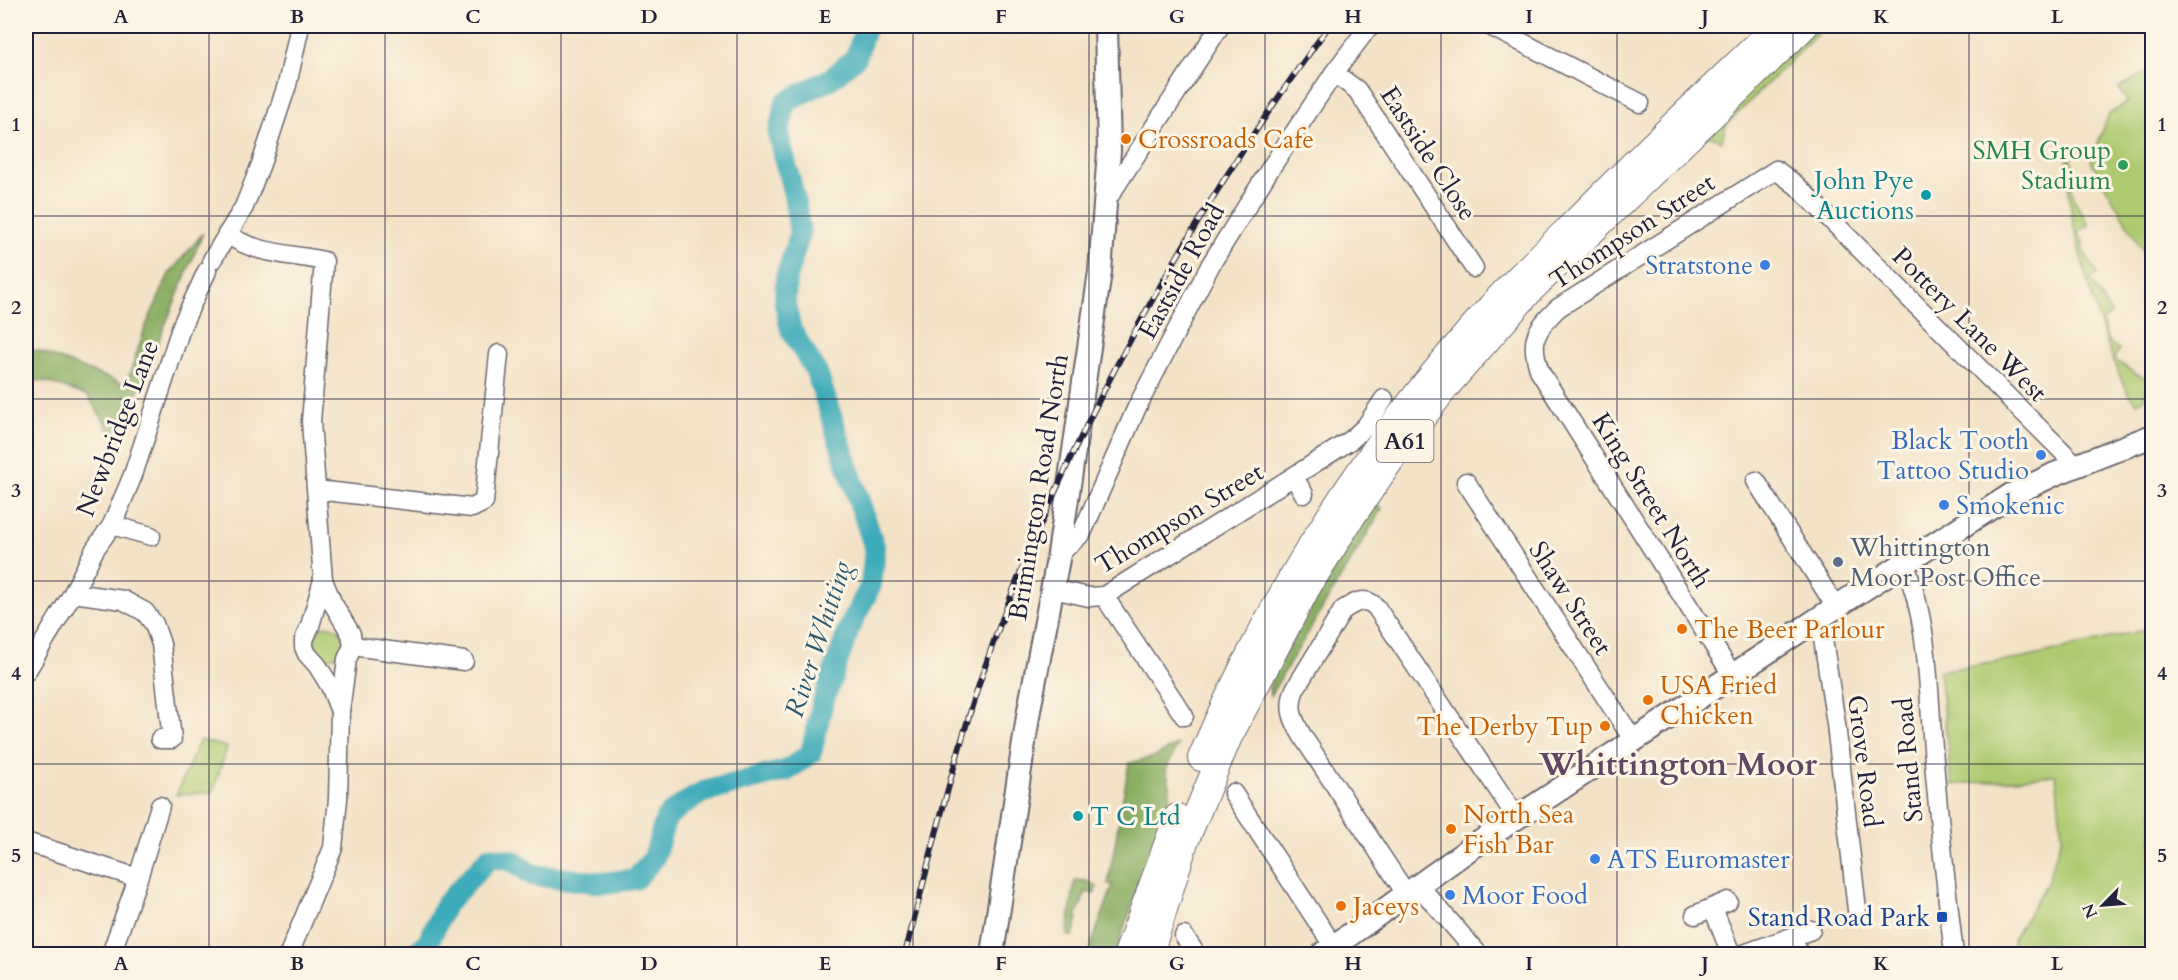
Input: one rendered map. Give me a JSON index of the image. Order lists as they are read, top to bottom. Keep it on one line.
{"streets":{"highway":["A61"],"main road":["Brimington Road North"],"street":["Eastside Close","Thompson Street","Eastside Road","Pottery Lane West","Newbridge Lane","King Street North","Shaw Street","Stand Road","Grove Road"]},"crossings":[["Eastside Close","Eastside Road"],["Thompson Street","Pottery Lane West"],["Thompson Street","Brimington Road North"],["Thompson Street","King Street North"],["Eastside Road","Brimington Road North"]],"districts":["Whittington Moor"],"water":["River Whitting"],"places":{"other":["Crossroads Cafe","SMH Group Stadium","John Pye Auctions","Stratstone","Black Tooth Tattoo Studio","Smokenic","Whittington Moor Post Office","The Beer Parlour","USA Fried Chicken","The Derby Tup","T C Ltd","North Sea Fish Bar","ATS Euromaster","Moor Food","Jaceys"],"transit":["Stand Road Park"]},"north":"bottom left","grid":{"columns":["A","B","C","D","E","F","G","H","I","J","K","L"],"rows":["1","2","3","4","5"]}}
